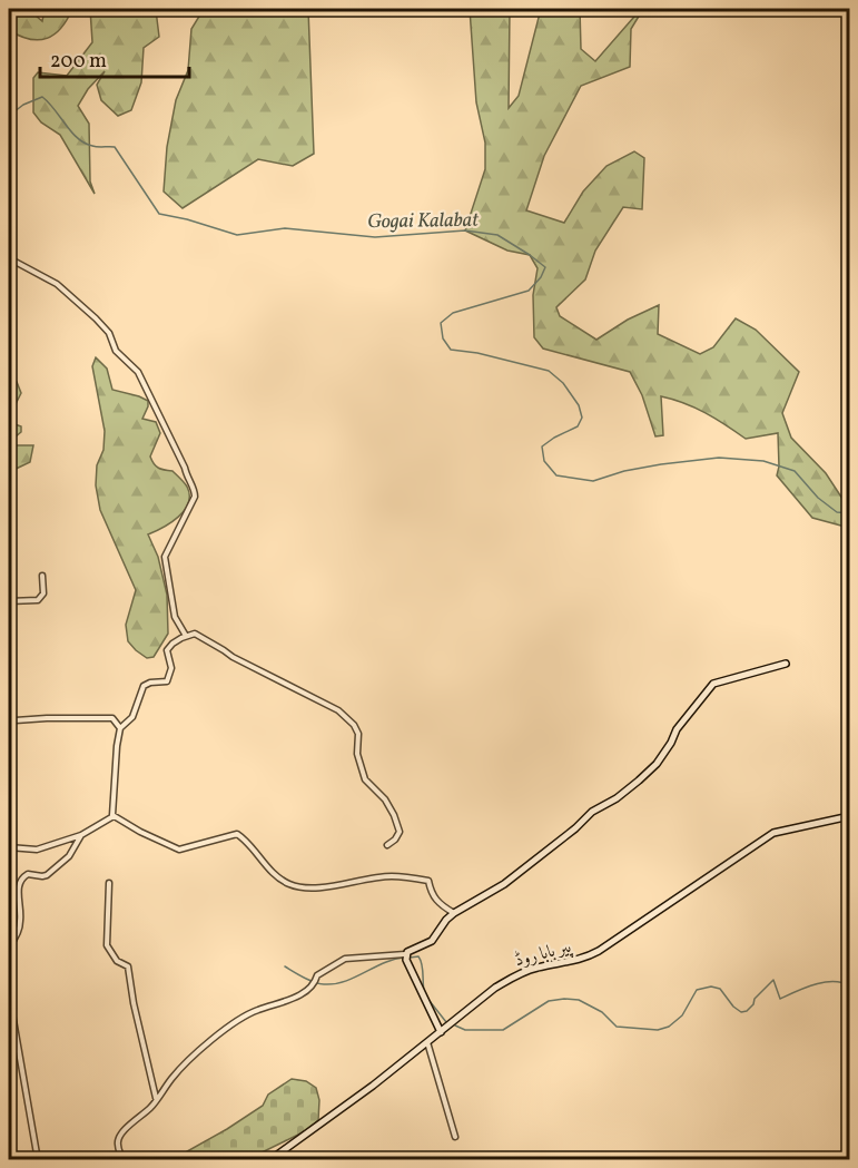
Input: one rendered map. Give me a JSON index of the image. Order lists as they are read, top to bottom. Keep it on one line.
{"streets":{"main road":["پیر بابا روڈ"]},"water":["Gogai Kalabat"],"scale_bar":"200 m"}
